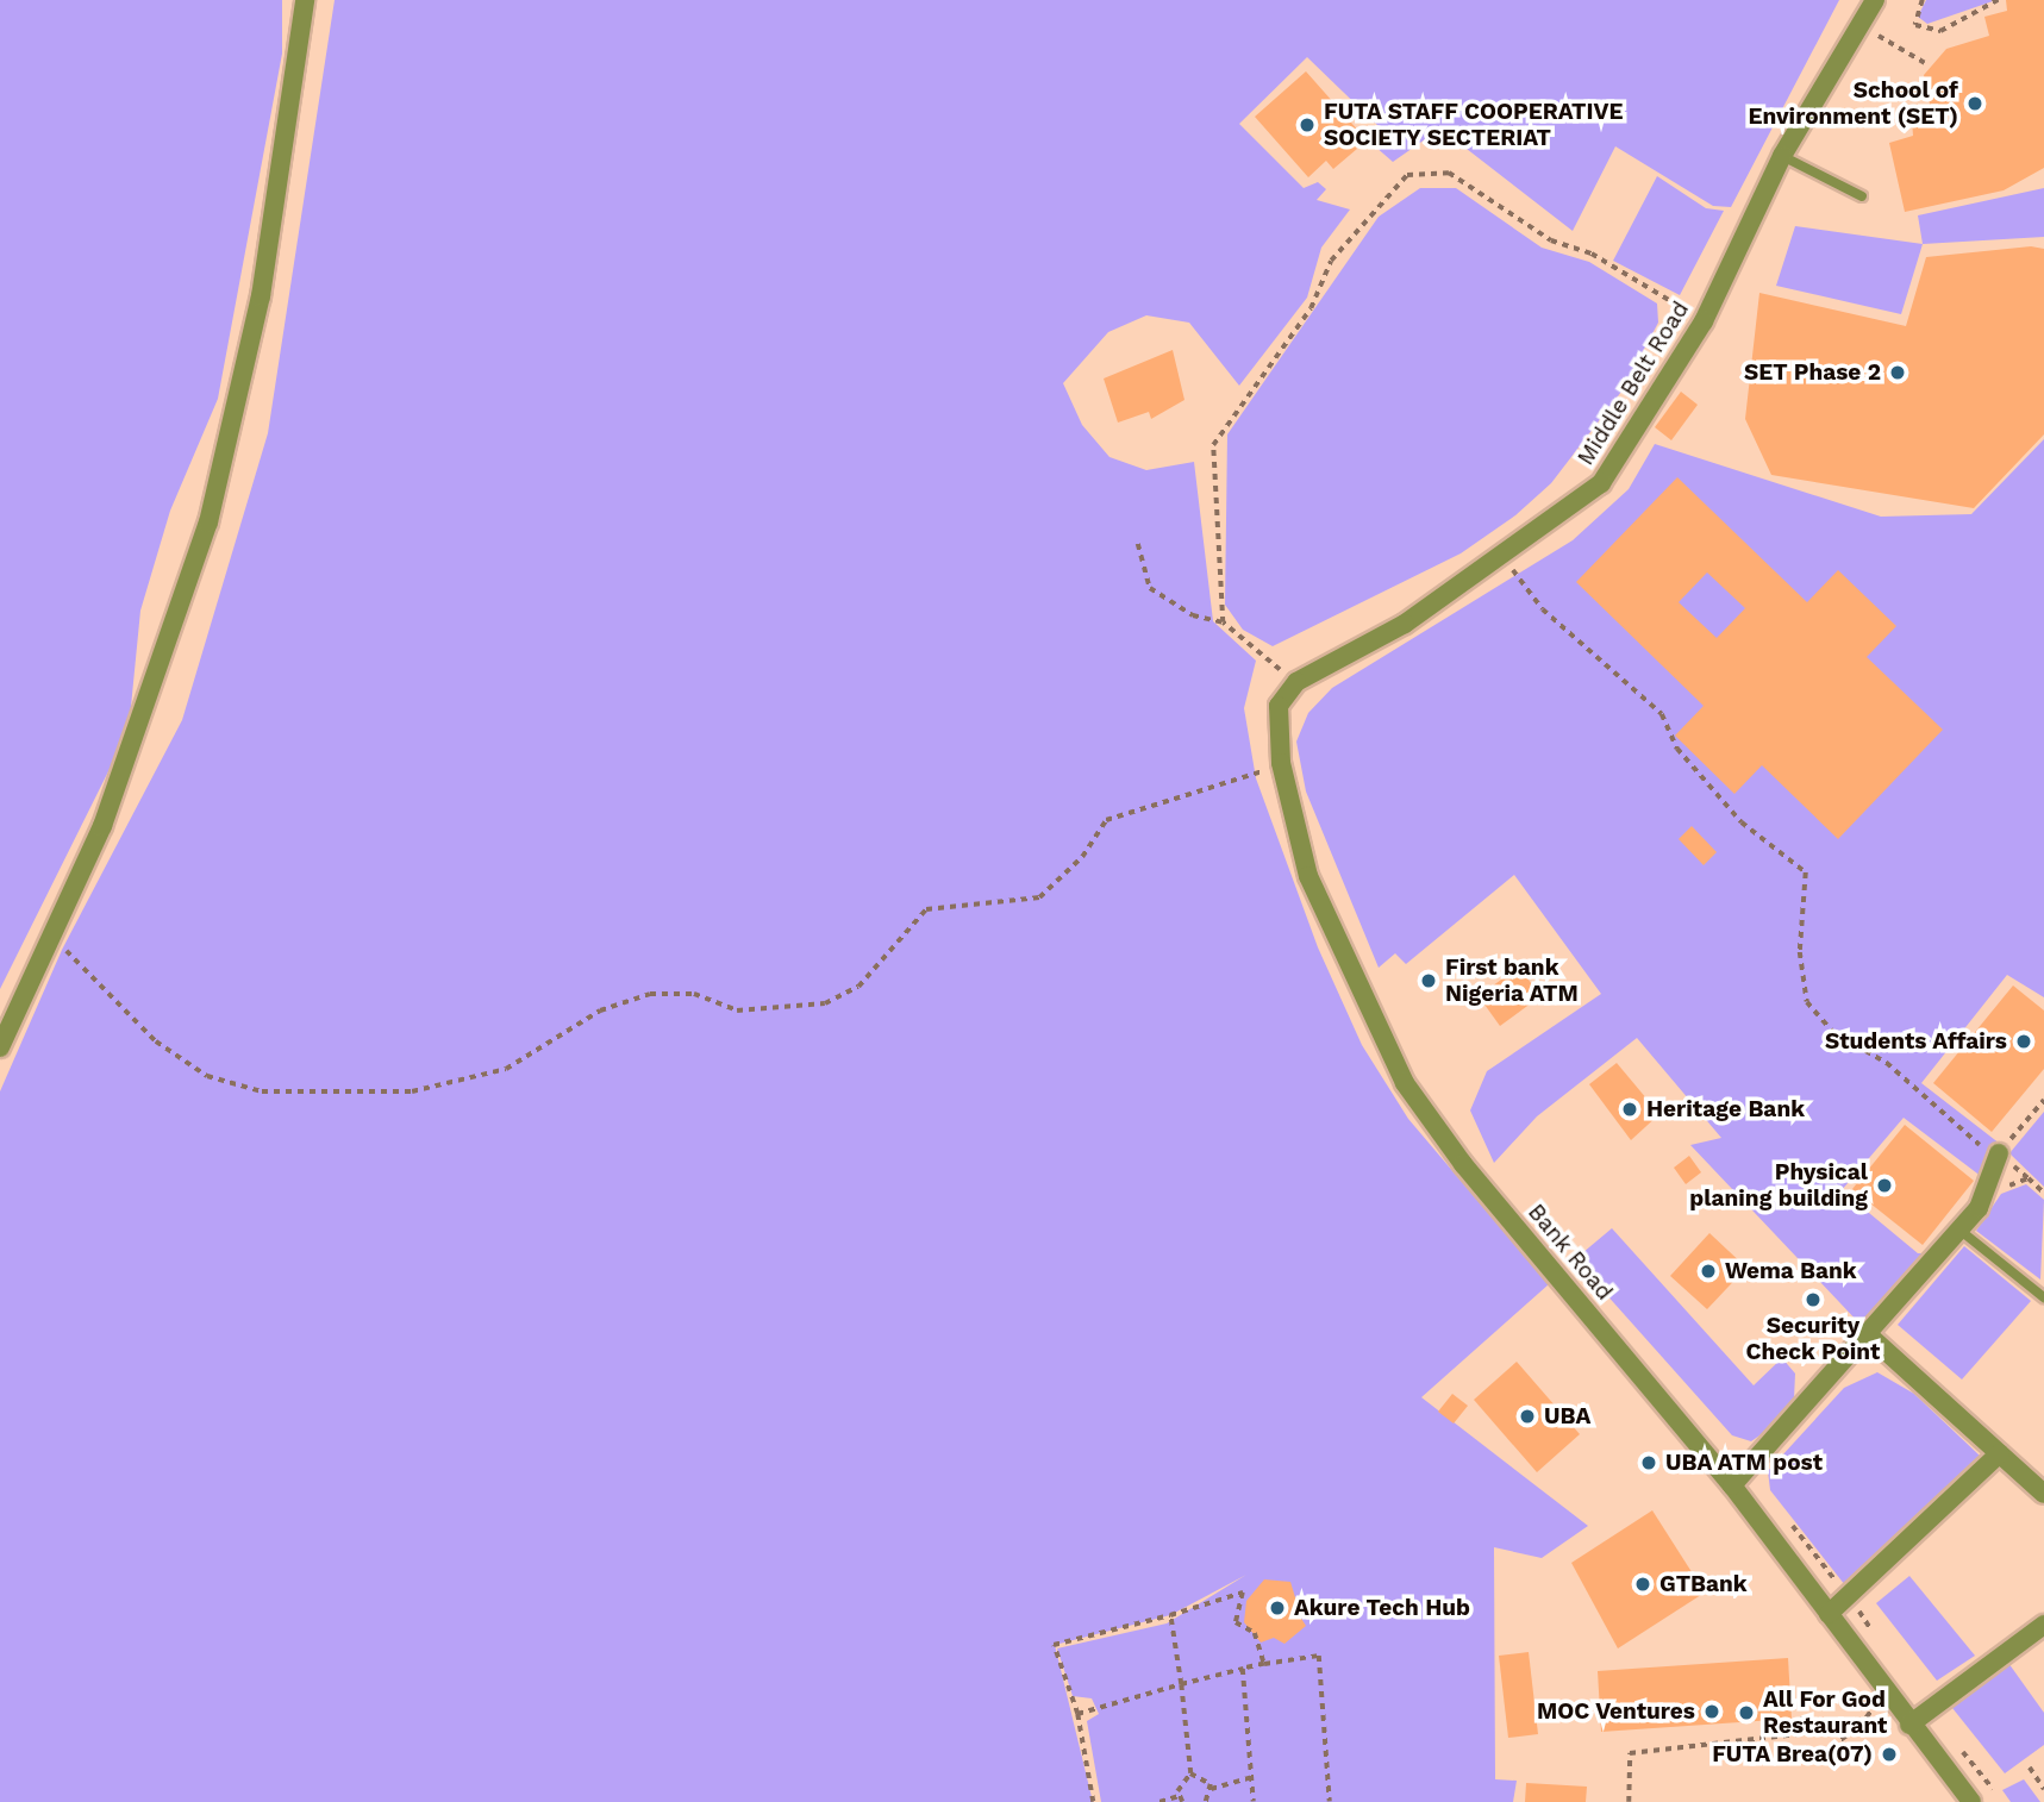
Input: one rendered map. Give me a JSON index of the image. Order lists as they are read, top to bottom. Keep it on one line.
{"streets":{"street":["Middle Belt Road","Bank Road"]},"places":["School of Environment (SET)","FUTA STAFF COOPERATIVE SOCIETY SECTERIAT","SET Phase 2","First bank Nigeria ATM","Students Affairs","Heritage Bank","Physical planing building","Wema Bank","Security Check Point","UBA","UBA ATM post","GTBank","Akure Tech Hub","MOC Ventures","All For God Restaurant","FUTA Brea(07)"]}
